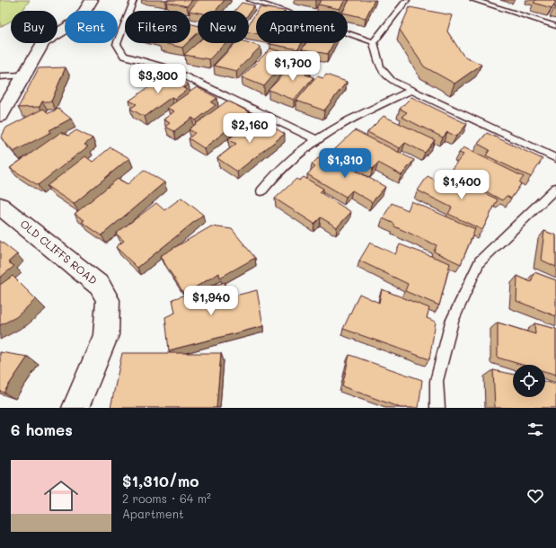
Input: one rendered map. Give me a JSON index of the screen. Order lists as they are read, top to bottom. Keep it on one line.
{"streets":{"street":["OLD CLIFFS ROAD"]},"page":{"chip":["Buy","Rent","Filters","New","Apartment"],"price":["$1,700","$3,300","$2,160","$1,310","$1,400","$1,940"],"heading":"6 homes","list":[{"name":"$1,310/mo","note":"2 rooms · 64 m² · Apartment"}]}}
